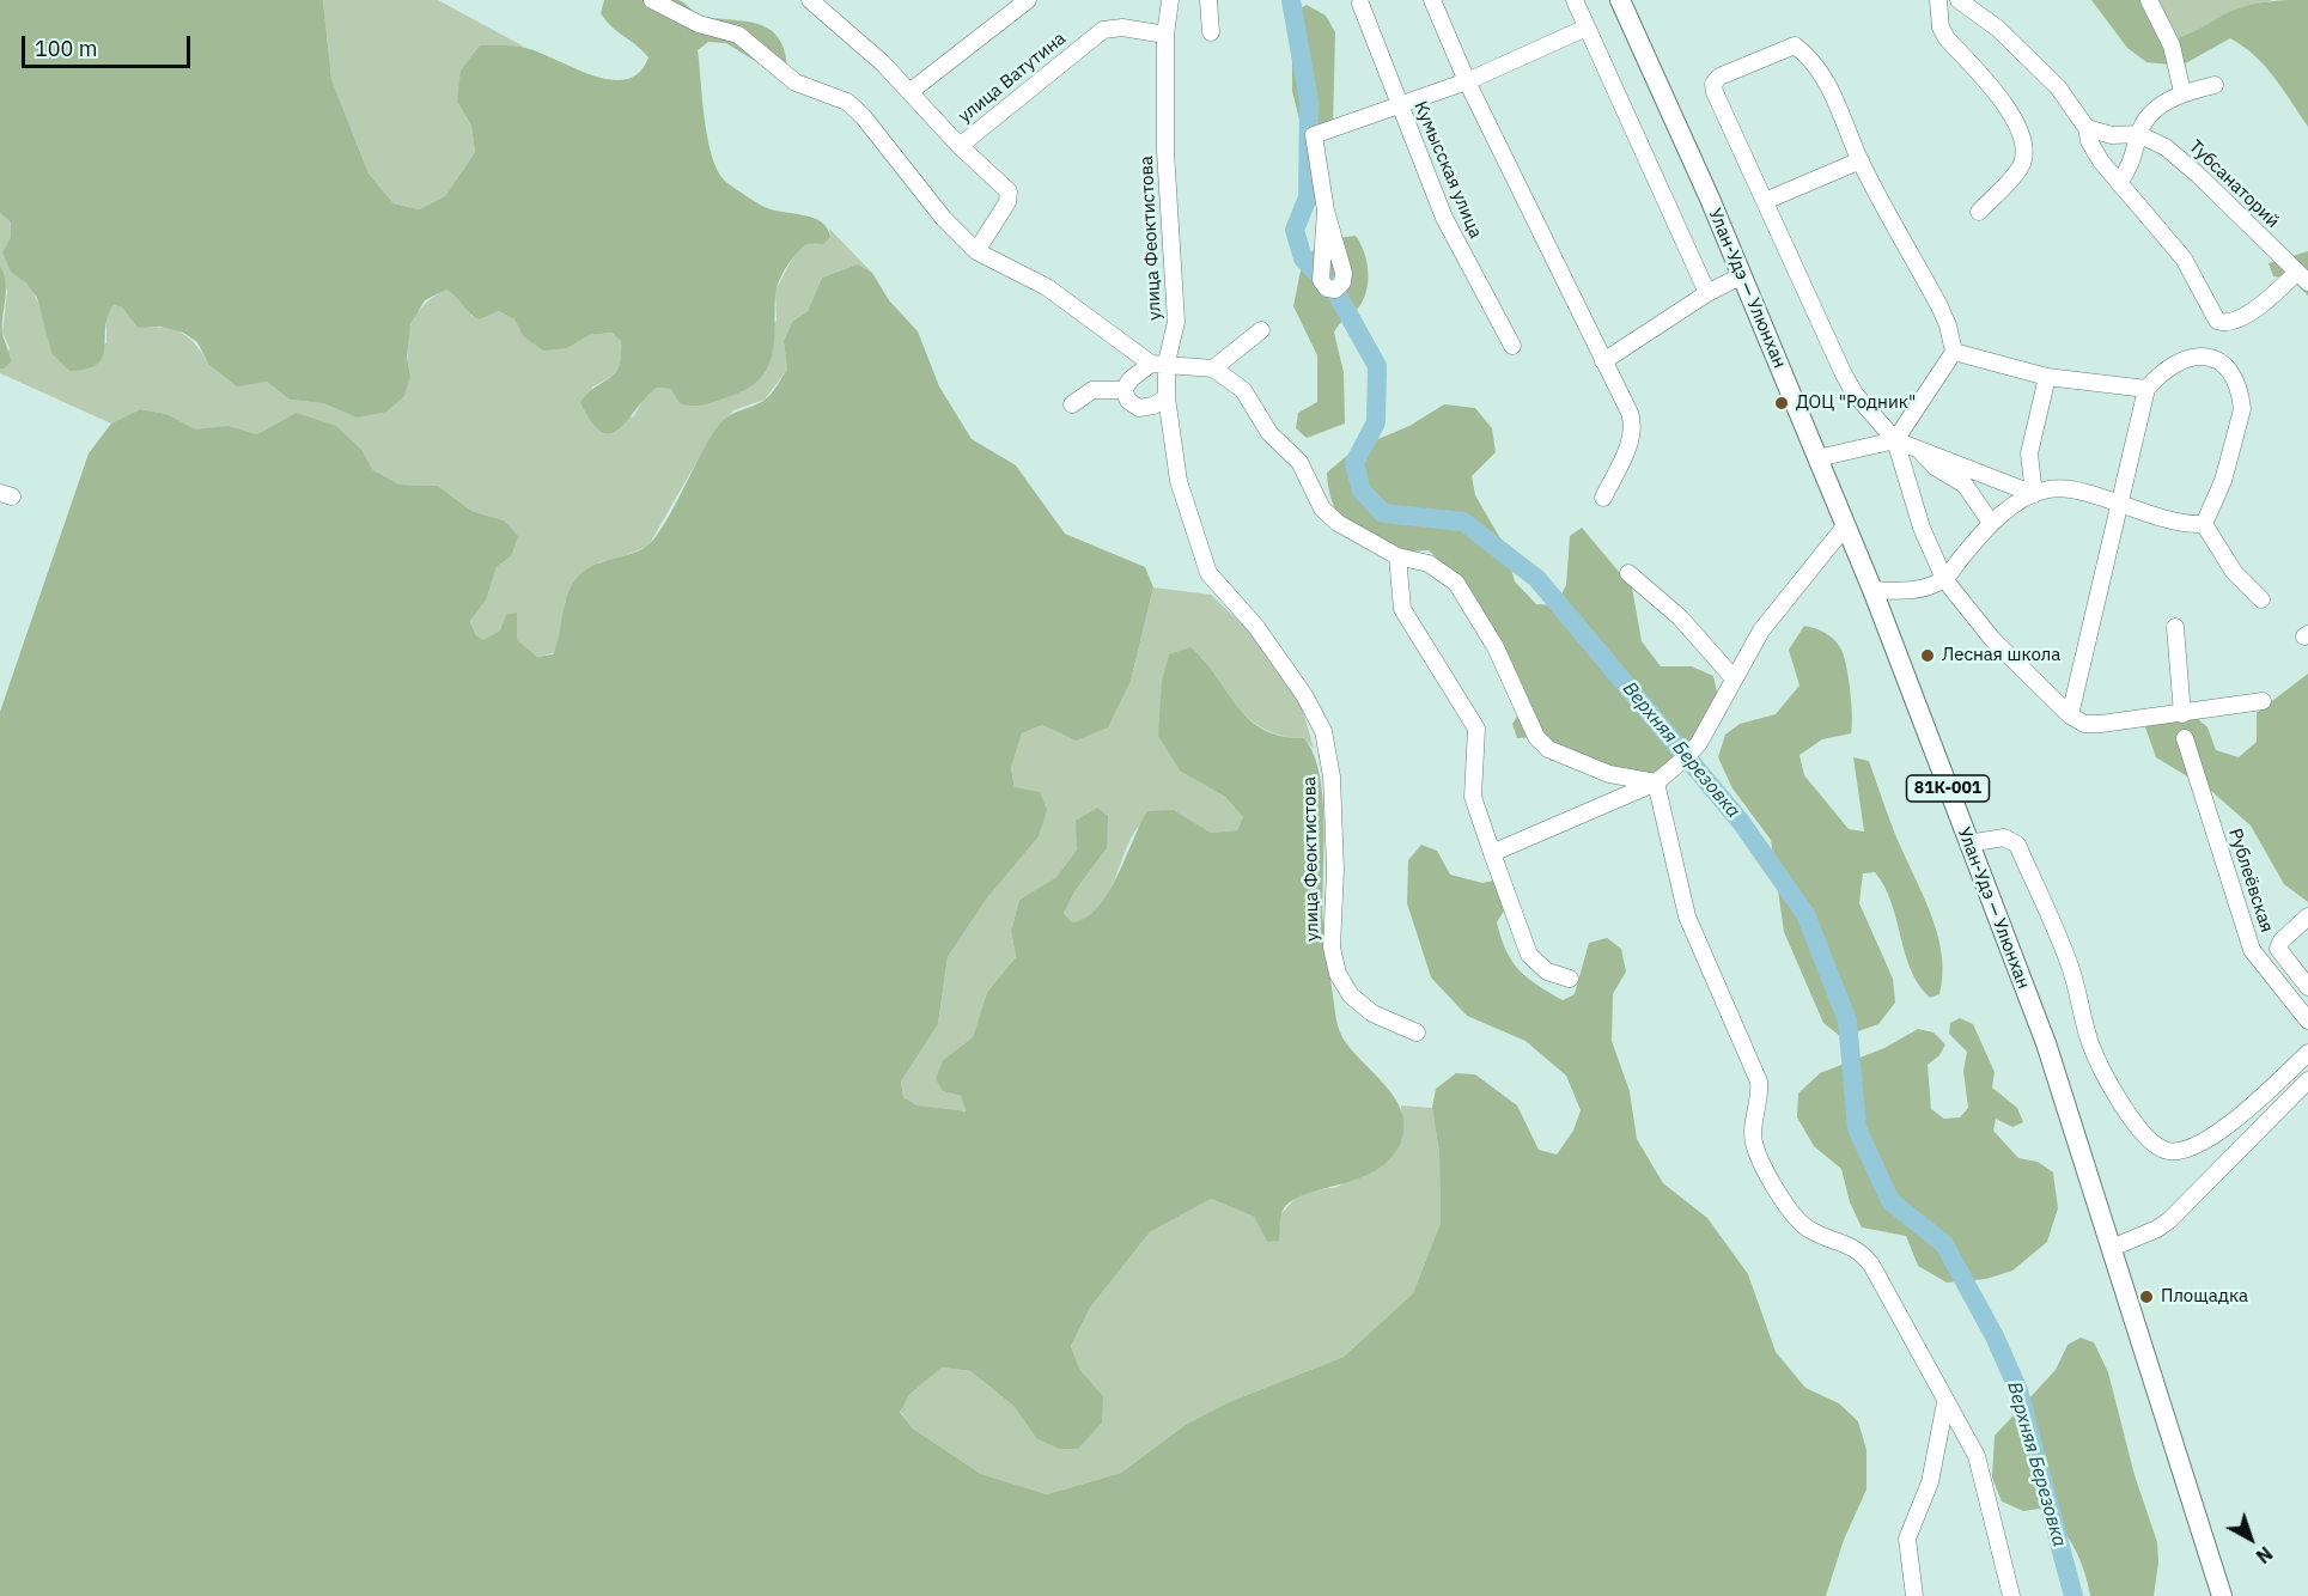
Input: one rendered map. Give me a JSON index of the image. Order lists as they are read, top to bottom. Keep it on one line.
{"streets":{"main road":["Улан-Удэ — Улюнхан","81К-001"],"street":["улица Ватутина","Кумысская улица","Тубсанаторий","улица Феоктистова","Рублеёвская"]},"crossings":[["улица Ватутина","улица Феоктистова"]],"water":["Верхняя Березовка"],"places":["ДОЦ \"Родник\"","Лесная школа","Площадка"],"scale_bar":"100 m","north":"bottom right"}
